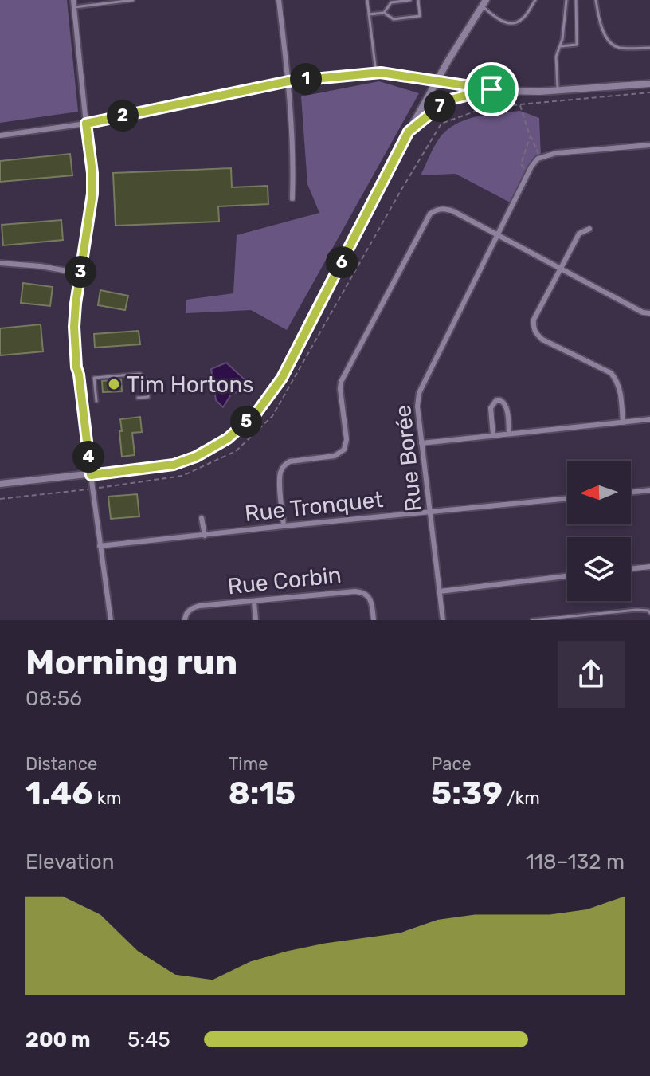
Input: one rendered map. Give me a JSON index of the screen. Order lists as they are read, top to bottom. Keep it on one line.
{"streets":{"street":["Rue Borée","Rue Tronquet","Rue Corbin"]},"crossings":[["Rue Borée","Rue Tronquet"]],"places":["Tim Hortons"],"north":"left","page":{"pins":["1","7","2","6","3","5","4"],"heading":["Morning run","08:56"],"stats":[["Distance","1.46 km"],["Time","8:15"],["Pace","5:39 /km"]],"chart":["Elevation","118–132 m"],"list":[{"name":"200 m","note":"5:45"}]}}
